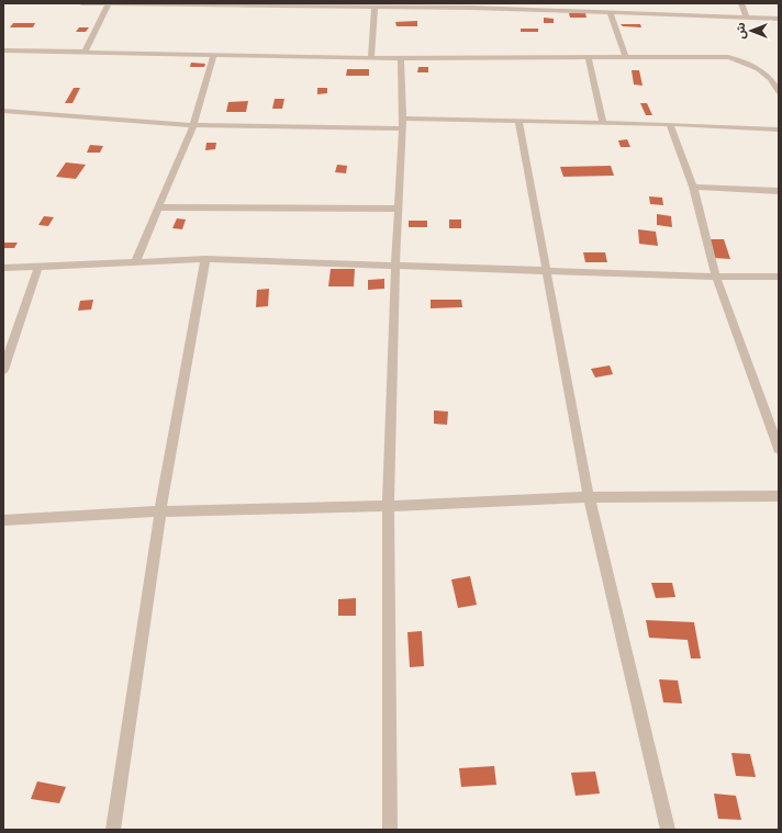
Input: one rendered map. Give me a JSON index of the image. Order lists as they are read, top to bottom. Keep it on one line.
{"north":"left"}
